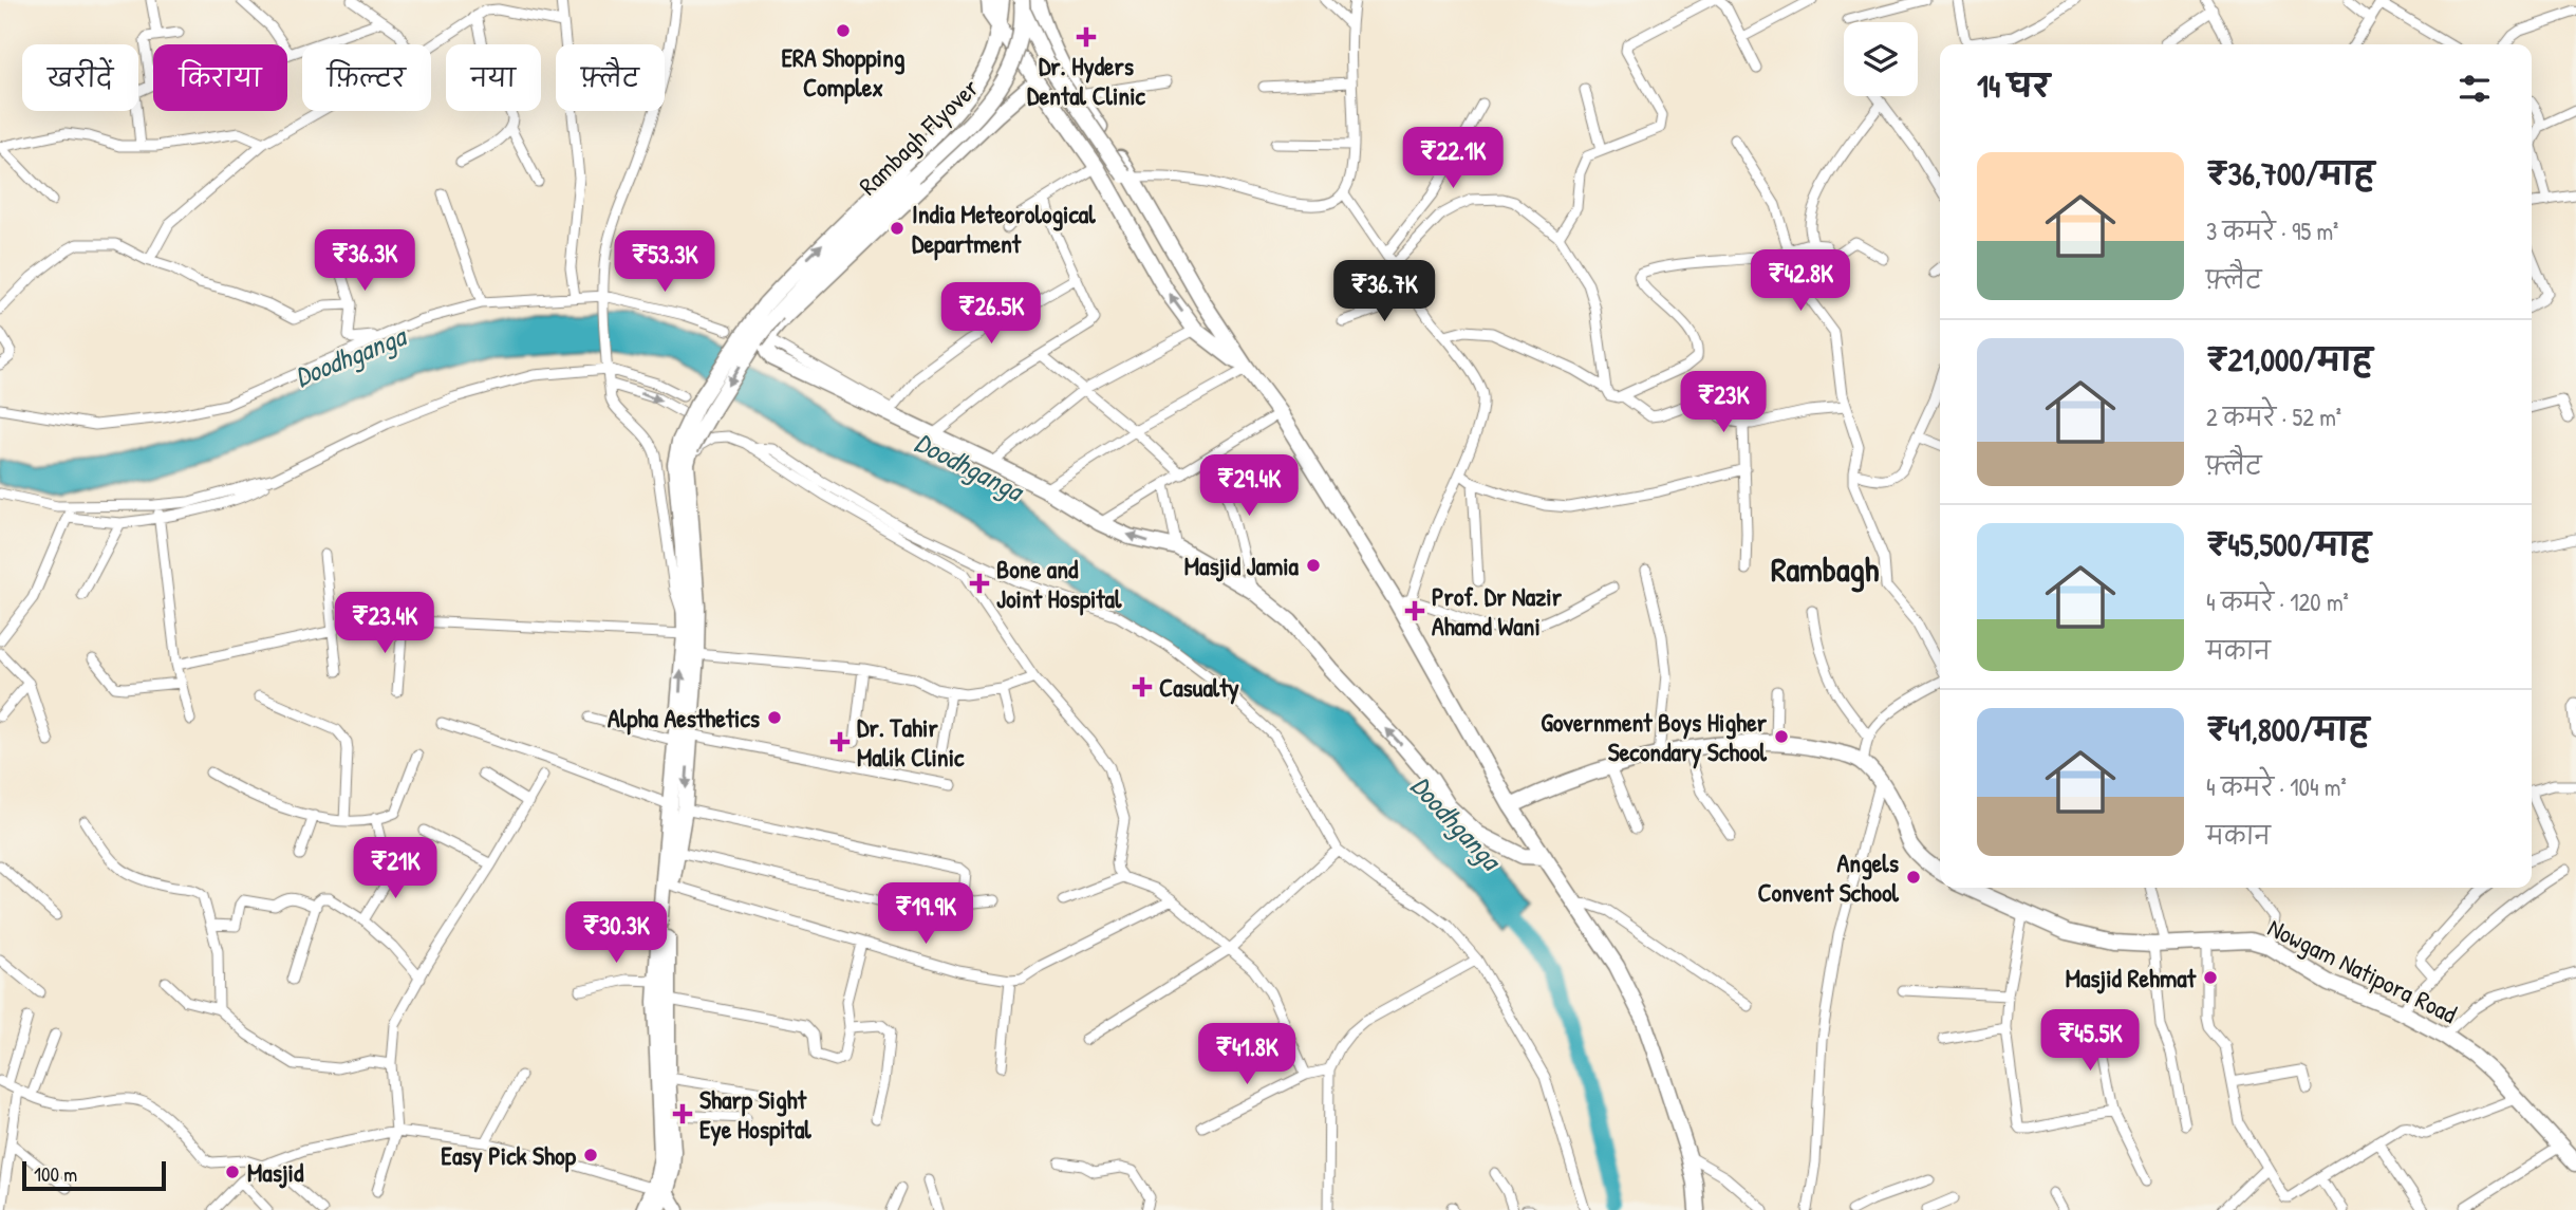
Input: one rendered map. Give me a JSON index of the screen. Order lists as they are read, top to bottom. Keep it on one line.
{"streets":{"main road":["Rambagh Flyover","Nowgam Natipora Road"]},"districts":["Rambagh"],"water":["Doodhganga"],"places":{"other":["ERA Shopping Complex","India Meteorological Department","Masjid Jamia","Alpha Aesthetics","Government Boys Higher Secondary School","Angels Convent School","Masjid Rehmat","Easy Pick Shop","Masjid"],"health":["Dr. Hyders Dental Clinic","Bone and Joint Hospital","Prof. Dr Nazir Ahamd Wani","Casualty","Dr. Tahir Malik Clinic","Sharp Sight Eye Hospital"]},"scale_bar":"100 m","page":{"chip":["खरीदें","किराया","फ़िल्टर","नया","फ़्लैट"],"heading":"14 घर","price":["₹22.1K","₹36.3K","₹53.3K","₹42.8K","₹36.7K","₹26.5K","₹23K","₹29.4K","₹23.4K","₹21K","₹19.9K","₹30.3K","₹45.5K","₹41.8K"],"list":[{"name":"₹36,700/माह","note":"3 कमरे · 95 m² · फ़्लैट"},{"name":"₹21,000/माह","note":"2 कमरे · 52 m² · फ़्लैट"},{"name":"₹45,500/माह","note":"4 कमरे · 120 m² · मकान"},{"name":"₹41,800/माह","note":"4 कमरे · 104 m² · मकान"}],"scale":"100 m"}}
